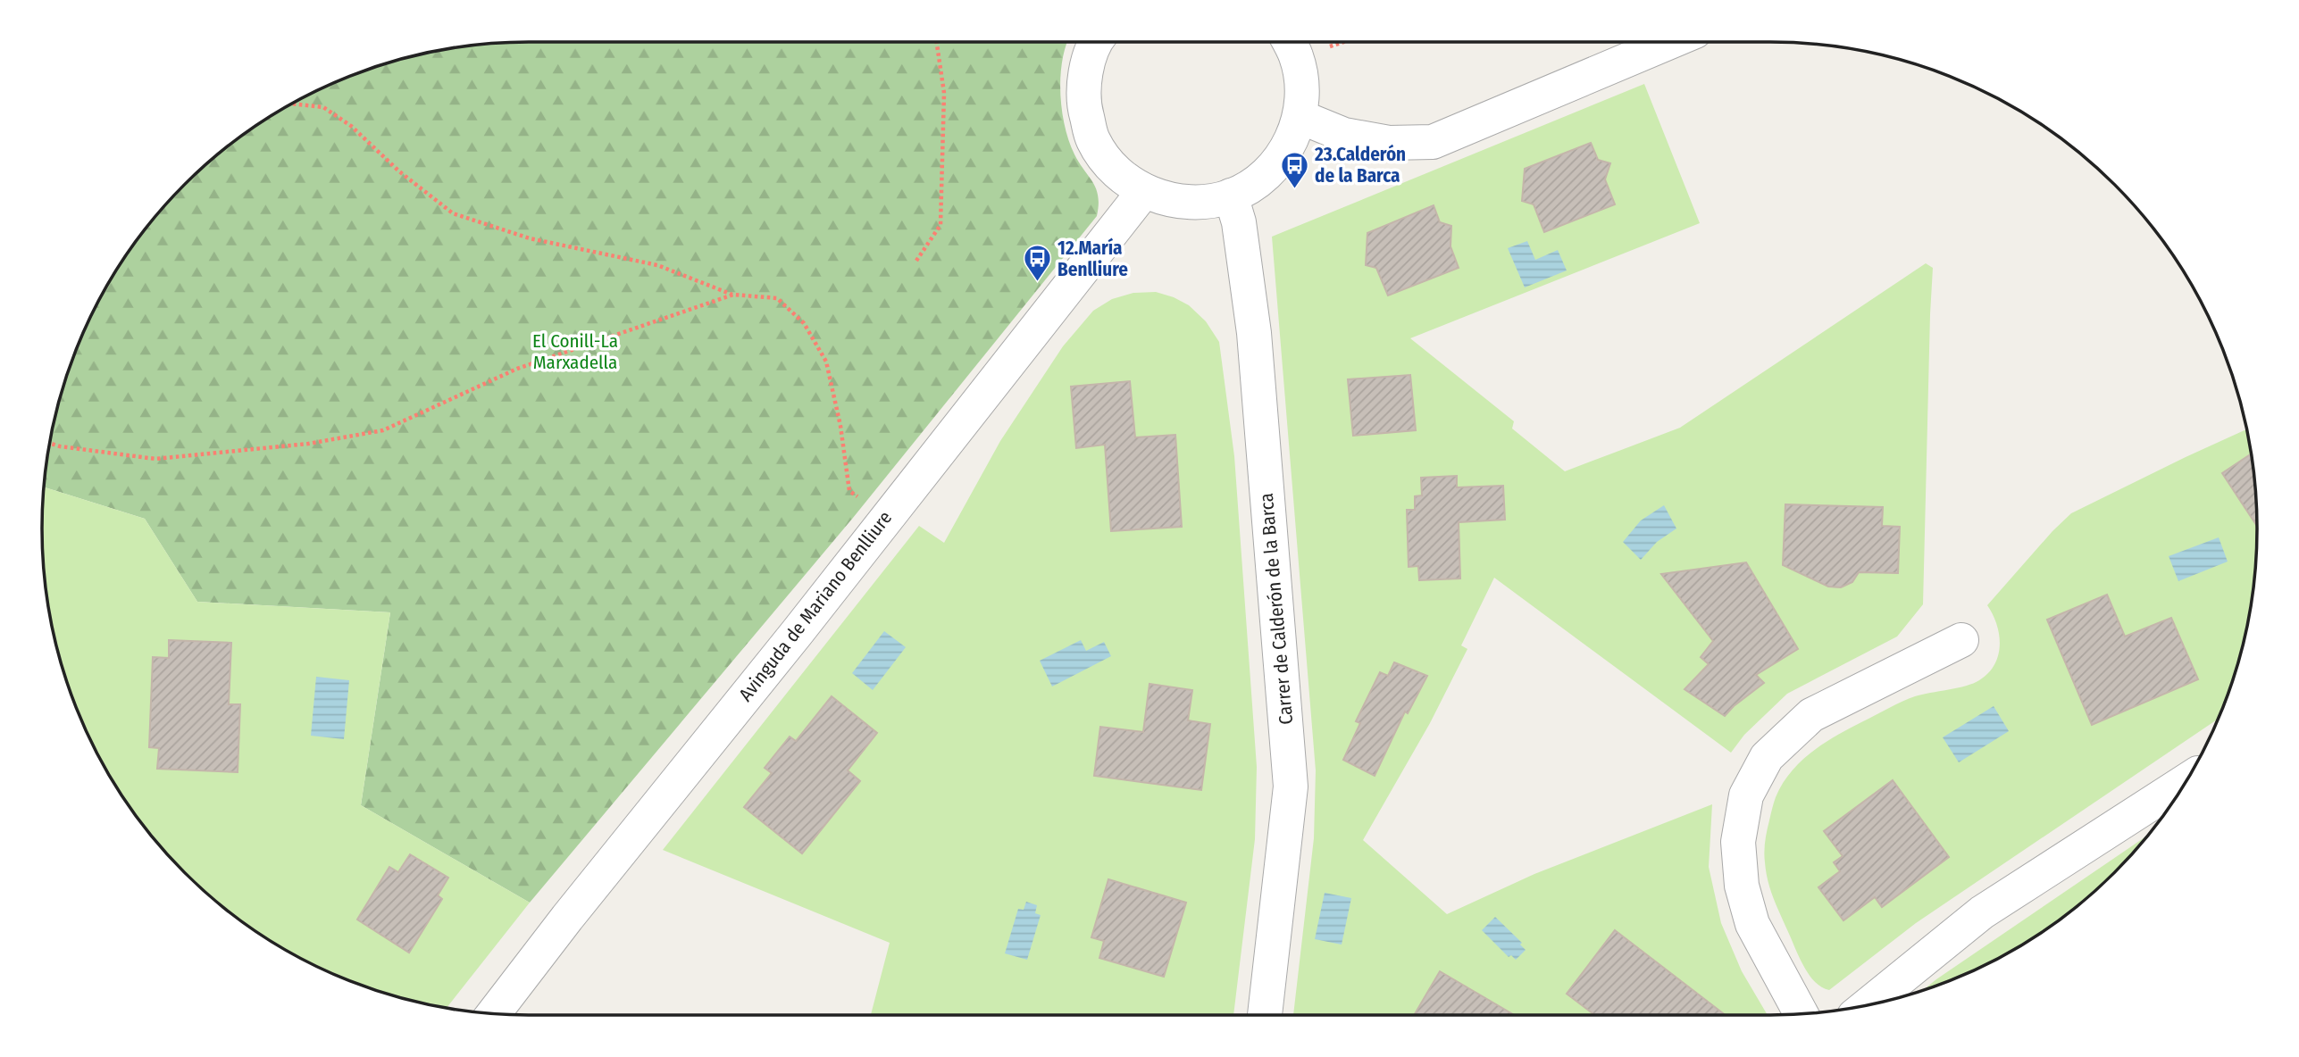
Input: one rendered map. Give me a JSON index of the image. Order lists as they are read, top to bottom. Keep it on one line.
{"streets":{"street":["Avinguda de Mariano Benlliure","Carrer de Calderón de la Barca"]},"parks":["El Conill-La Marxadella"],"places":{"bus stop":["23.Calderón de la Barca","12.María Benlliure"]}}
